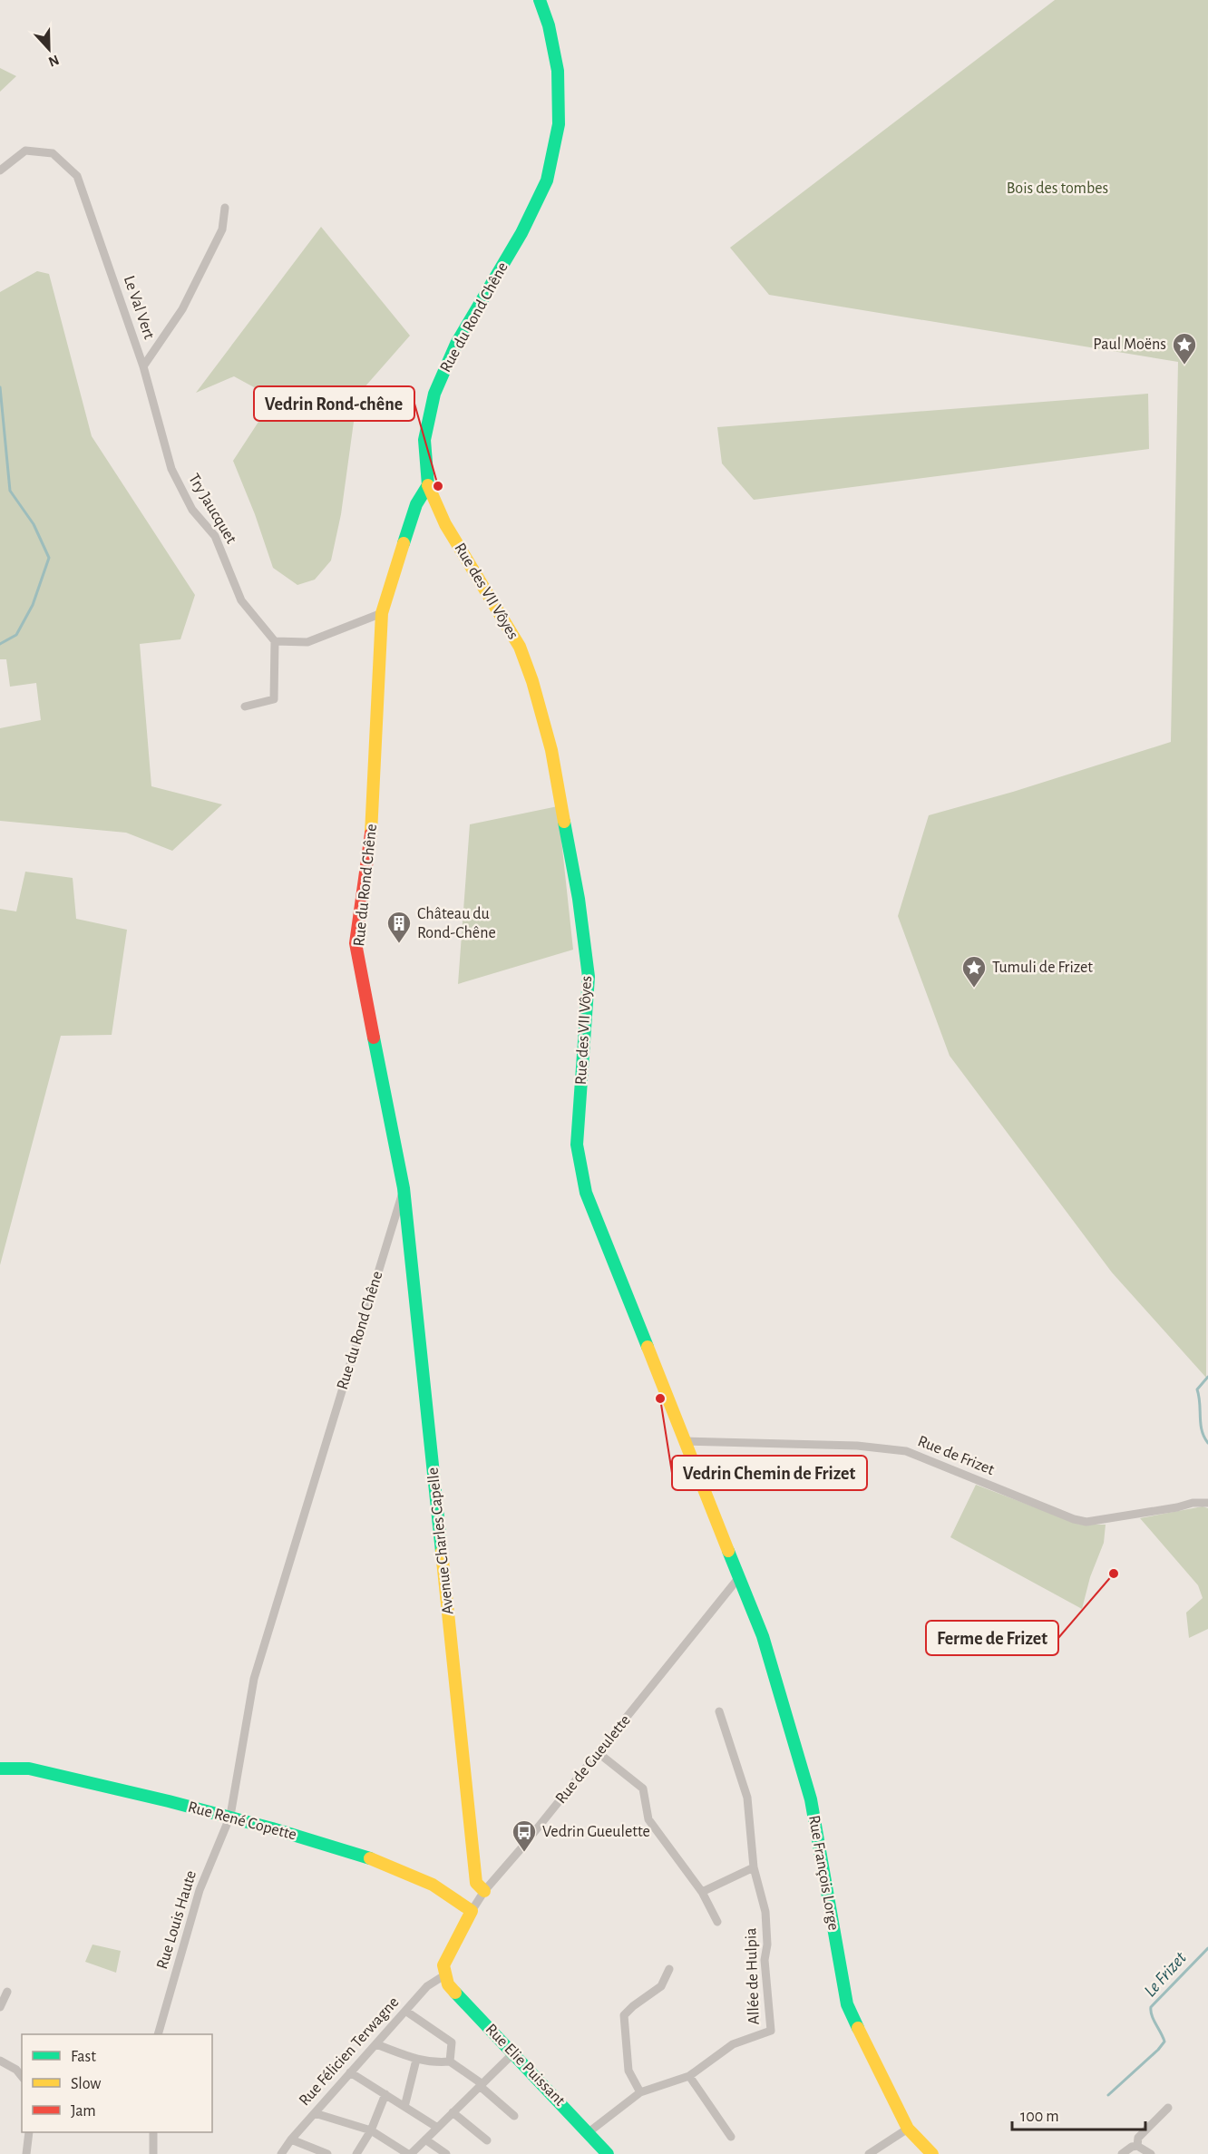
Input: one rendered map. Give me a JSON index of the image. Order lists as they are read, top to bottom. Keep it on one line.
{"streets":{"street":["Le Val Vert","Rue du Rond Chêne","Try Jaucquet","Rue des VII Vôyes","Rue de Frizet","Avenue Charles Capelle","Rue de Gueulette","Rue René Copette","Rue François Lorge","Rue Louis Haute","Allée de Hulpia","Rue Félicien Terwagne","Rue Elie Puissant"]},"crossings":[["Le Val Vert","Try Jaucquet"],["Rue du Rond Chêne","Rue des VII Vôyes"],["Rue du Rond Chêne","Avenue Charles Capelle"],["Rue du Rond Chêne","Rue René Copette"],["Rue du Rond Chêne","Rue Louis Haute"],["Rue des VII Vôyes","Rue de Frizet"],["Rue des VII Vôyes","Rue de Gueulette"],["Rue des VII Vôyes","Rue François Lorge"],["Avenue Charles Capelle","Rue de Gueulette"],["Rue de Gueulette","Rue René Copette"],["Rue de Gueulette","Rue François Lorge"],["Rue de Gueulette","Rue Félicien Terwagne"],["Rue de Gueulette","Rue Elie Puissant"],["Rue René Copette","Rue Louis Haute"],["Allée de Hulpia","Rue Elie Puissant"],["Rue Félicien Terwagne","Rue Elie Puissant"]],"water":["Le Frizet"],"parks":["Bois des tombes"],"places":{"place":["Paul Moëns","Tumuli de Frizet"],"other":["Vedrin Rond-chêne","Vedrin Chemin de Frizet","Ferme de Frizet"],"building":["Château du Rond-Chêne"],"bus stop":["Vedrin Gueulette"]},"legend":["Fast","Slow","Jam"],"scale_bar":"100 m","north":"bottom"}
